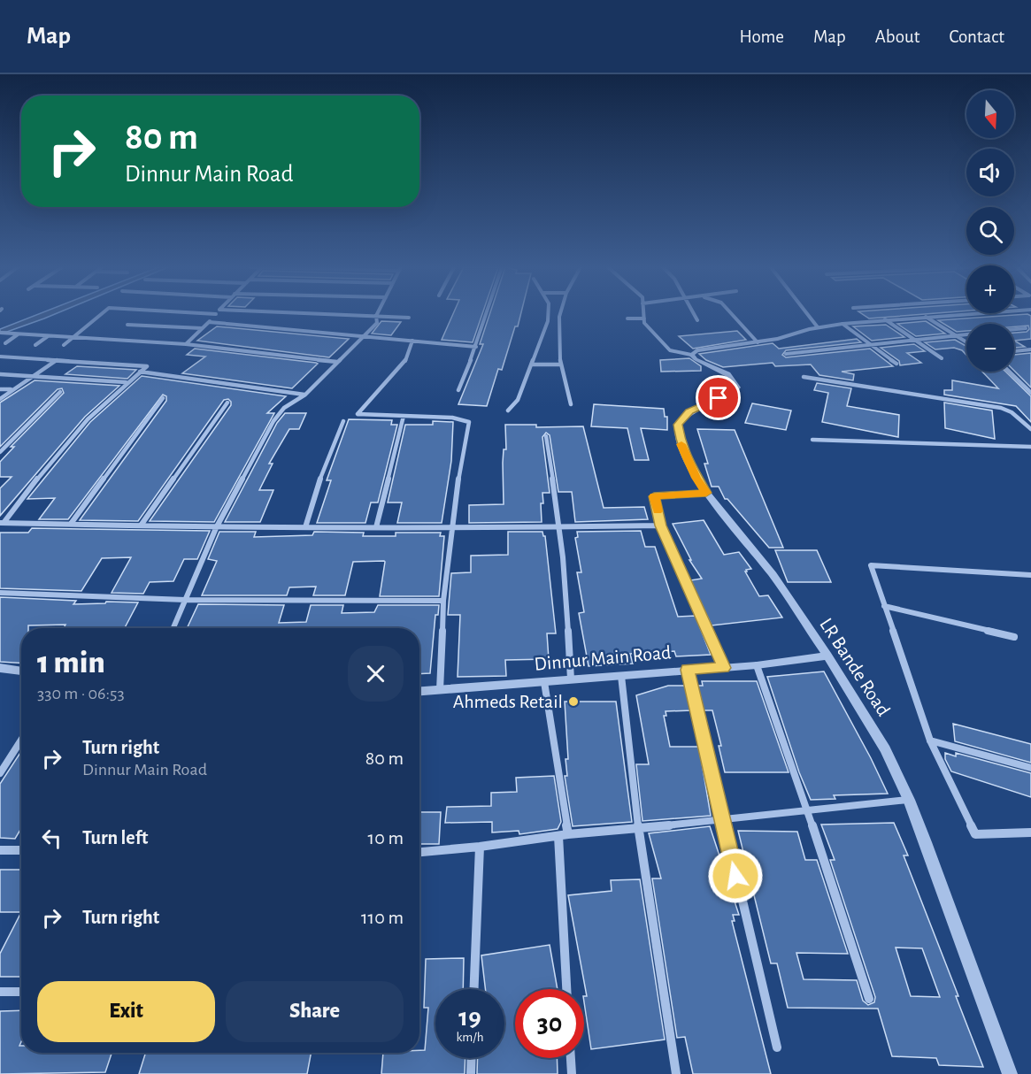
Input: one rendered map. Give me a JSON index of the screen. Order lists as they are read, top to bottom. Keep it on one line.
{"streets":{"street":["Dinnur Main Road","LR Bande Road"]},"crossings":[["Dinnur Main Road","LR Bande Road"]],"places":["Ahmeds Retail"],"north":"bottom","page":{"header":"Map","nav":["Home","Map","About","Contact"],"map_buttons":["+","−"],"turn":["80 m","Dinnur Main Road"],"heading":["1 min","330 m · 06:53"],"list":[{"name":"Turn right","note":"Dinnur Main Road","value":"80 m"},{"name":"Turn left","value":"10 m"},{"name":"Turn right","value":"110 m"}],"buttons":["Exit","Share"],"speed":"19 km/h","limit":"30"}}
